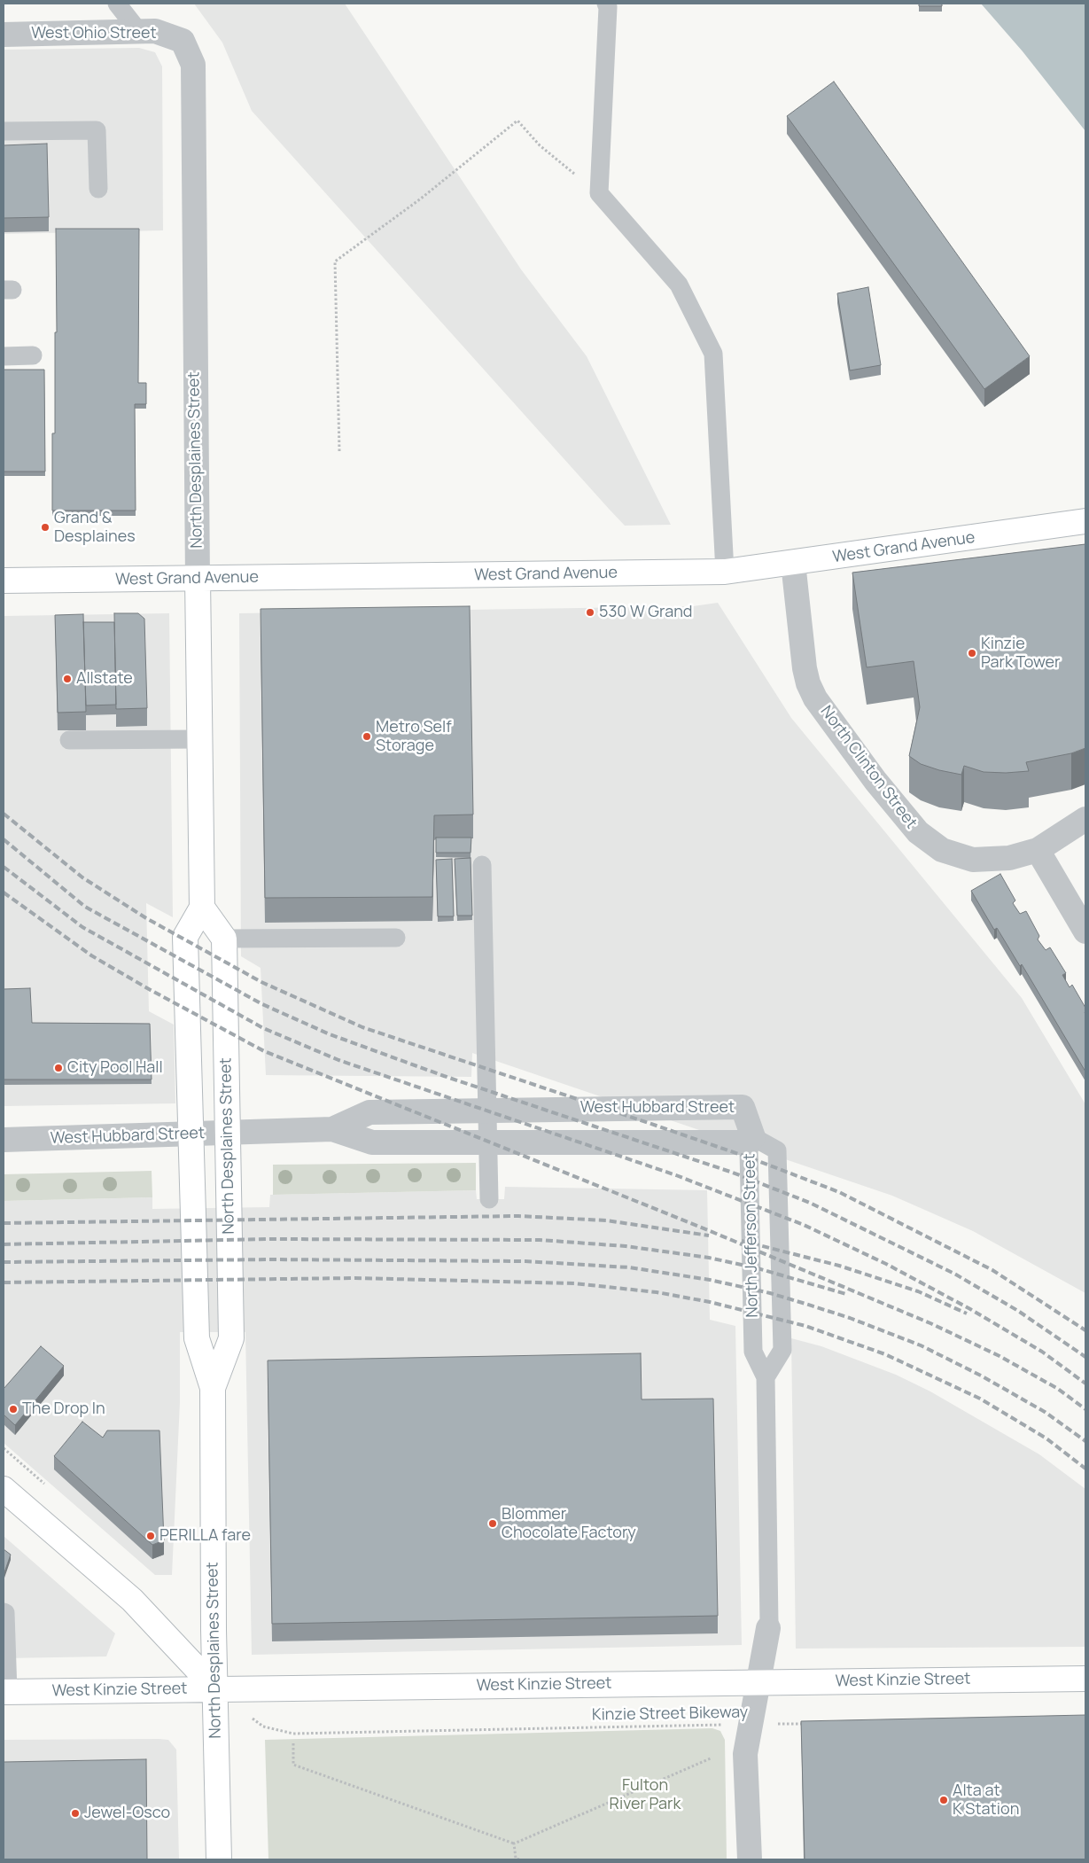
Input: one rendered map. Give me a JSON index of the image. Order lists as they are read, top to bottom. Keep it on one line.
{"streets":{"main road":["North Desplaines Street","West Grand Avenue","West Kinzie Street"],"street":["West Ohio Street","North Clinton Street","West Hubbard Street","North Jefferson Street"],"path":["Kinzie Street Bikeway"]},"crossings":[["West Ohio Street","North Desplaines Street"],["North Desplaines Street","West Grand Avenue"],["North Desplaines Street","West Hubbard Street"],["North Desplaines Street","West Kinzie Street"],["West Grand Avenue","North Clinton Street"],["West Hubbard Street","North Jefferson Street"],["North Jefferson Street","West Kinzie Street"],["North Jefferson Street","Kinzie Street Bikeway"]],"parks":["Fulton River Park"],"places":["Grand & Desplaines","530 W Grand","Kinzie Park Tower","Allstate","Metro Self Storage","City Pool Hall","The Drop In","Blommer Chocolate Factory","PERILLA fare","Alta at K Station","Jewel-Osco"]}
